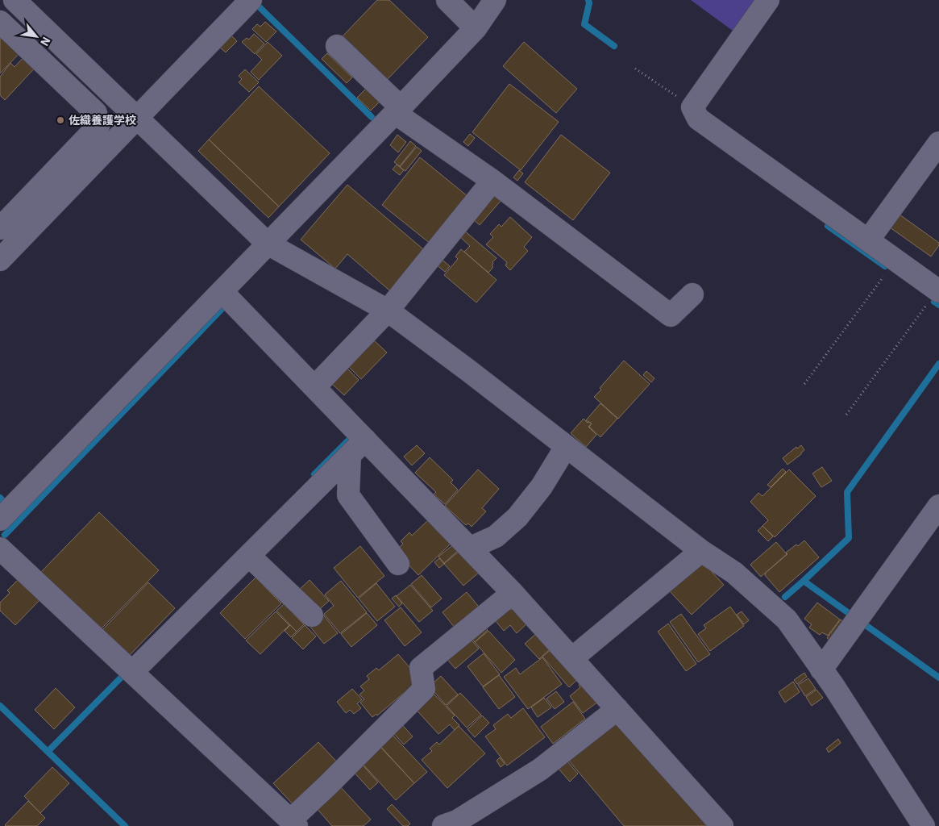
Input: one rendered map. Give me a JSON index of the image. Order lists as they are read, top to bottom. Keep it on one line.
{"places":["佐織養護学校"],"north":"bottom right"}
